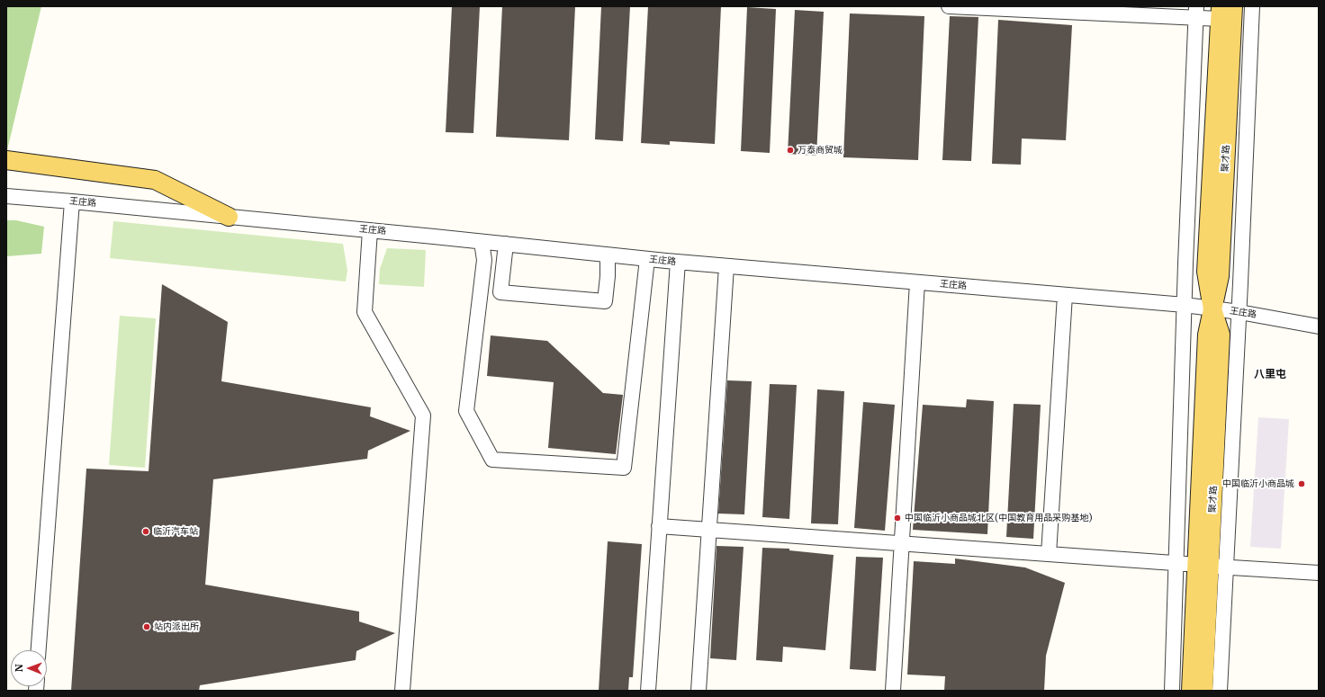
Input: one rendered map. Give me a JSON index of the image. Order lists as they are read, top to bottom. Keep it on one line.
{"streets":{"main road":["聚才路"],"street":["王庄路"]},"crossings":[["聚才路","王庄路"]],"districts":["八里屯"],"places":["万泰商贸城","中国临沂小商品城","中国临沂小商品城北区(中国教育用品采购基地)","临沂汽车站","站内派出所"],"north":"left"}
